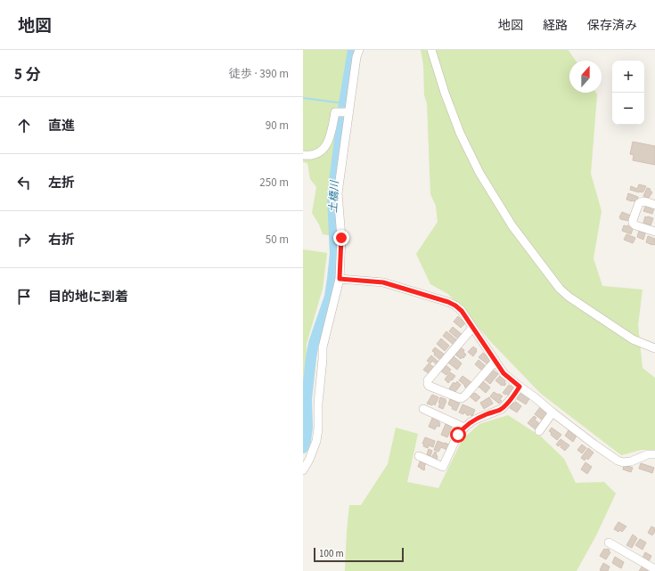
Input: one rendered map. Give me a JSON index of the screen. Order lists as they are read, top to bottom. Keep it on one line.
{"water":["土橋川"],"scale_bar":"100 m","north":"top","page":{"header":"地図","nav":["地図","経路","保存済み"],"heading":["5 分","徒歩 · 390 m"],"map_buttons":["+","−"],"list":[["直進","90 m"],["左折","250 m"],["右折","50 m"],"目的地に到着"],"scale":"100 m"}}
